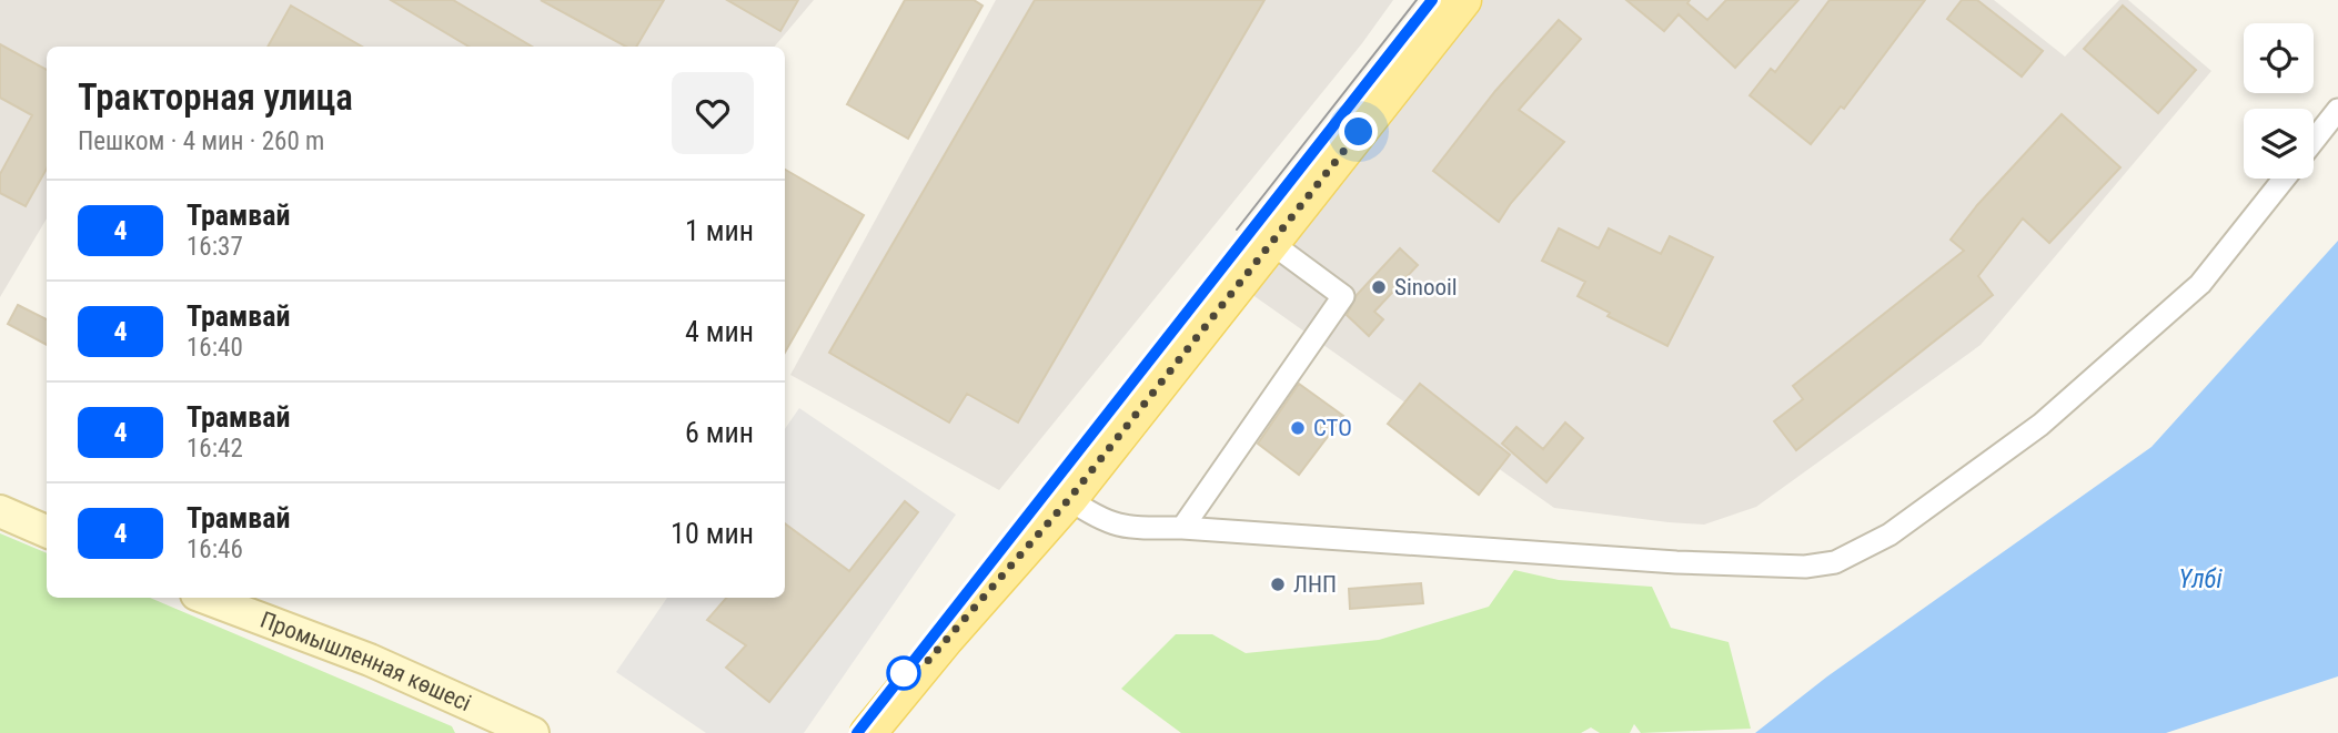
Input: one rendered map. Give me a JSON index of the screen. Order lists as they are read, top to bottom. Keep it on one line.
{"streets":{"main road":["Промышленная көшесі"]},"water":["Үлбі"],"places":["Sinooil","СТО","ЛНП"],"lines":["tram line 4"],"page":{"heading":["Тракторная улица","Пешком · 4 мин · 260 m"],"list":[{"mark":"4","name":"Трамвай","note":"16:37","value":"1 мин"},{"mark":"4","name":"Трамвай","note":"16:40","value":"4 мин"},{"mark":"4","name":"Трамвай","note":"16:42","value":"6 мин"},{"mark":"4","name":"Трамвай","note":"16:46","value":"10 мин"}]}}
